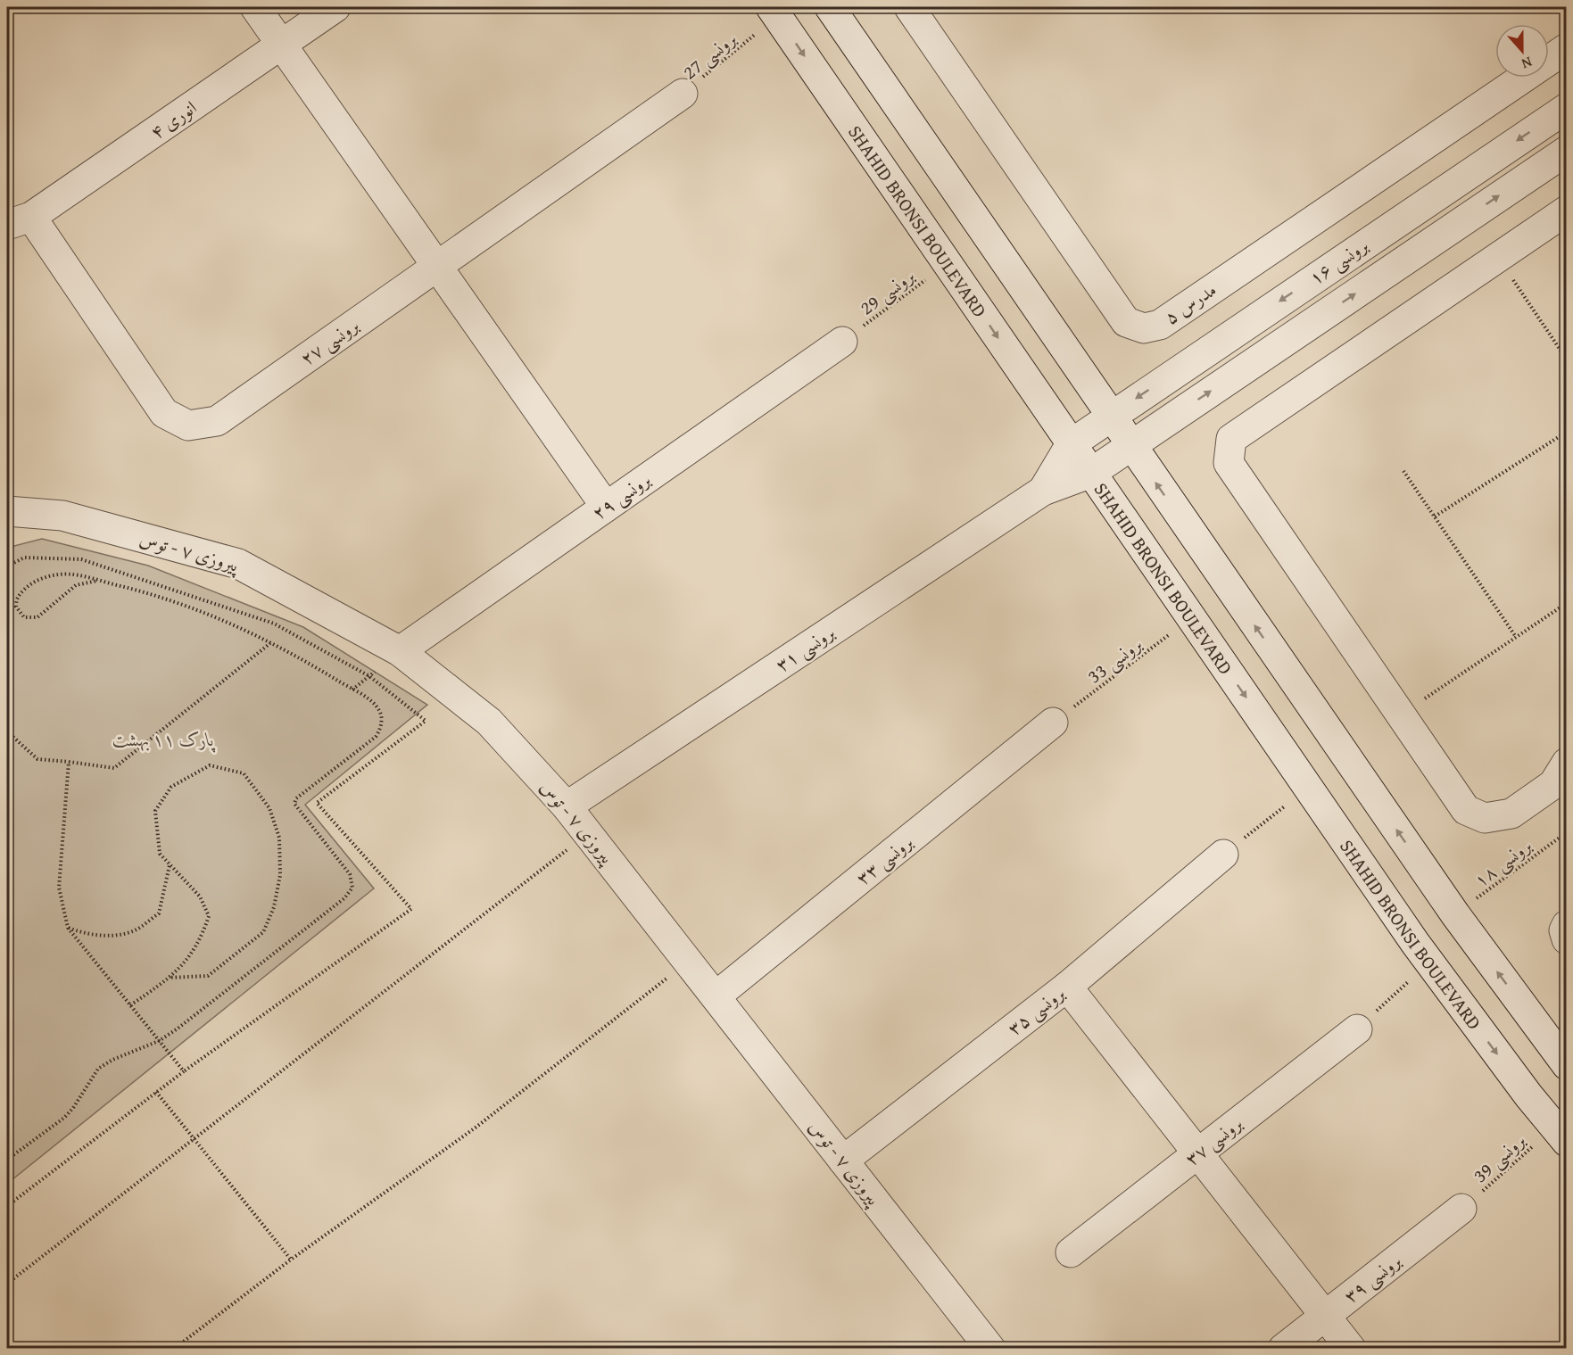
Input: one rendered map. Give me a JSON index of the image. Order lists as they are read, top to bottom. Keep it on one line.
{"streets":{"street":["انوری ۴","SHAHID BRONSI BOULEVARD","برونسی ۱۶","مدرس ۵","برونسی ۲۷","برونسی ۲۹","پیروزی ۷ - توس","برونسی ۳۱","برونسی ۳۳","برونسی ۳۵","برونسی ۳۷","برونسی ۳۹"],"path":["برونسی 27","برونسی 29","برونسی 33","برونسی ۱۸","برونسی 39"]},"crossings":[["برونسی 27","SHAHID BRONSI BOULEVARD"],["برونسی 27","برونسی ۲۷"],["انوری ۴","برونسی ۲۷"],["SHAHID BRONSI BOULEVARD","برونسی ۱۶"],["SHAHID BRONSI BOULEVARD","برونسی 29"],["SHAHID BRONSI BOULEVARD","برونسی ۳۱"],["SHAHID BRONSI BOULEVARD","برونسی 33"],["SHAHID BRONSI BOULEVARD","برونسی 39"],["برونسی ۱۶","برونسی ۳۱"],["برونسی 29","برونسی ۲۹"],["برونسی ۲۹","پیروزی ۷ - توس"],["پیروزی ۷ - توس","برونسی ۳۱"],["پیروزی ۷ - توس","برونسی ۳۳"],["پیروزی ۷ - توس","برونسی ۳۵"],["برونسی 33","برونسی ۳۳"],["برونسی 39","برونسی ۳۹"]],"parks":["پارک ۱۱ بهشت"],"north":"bottom"}
